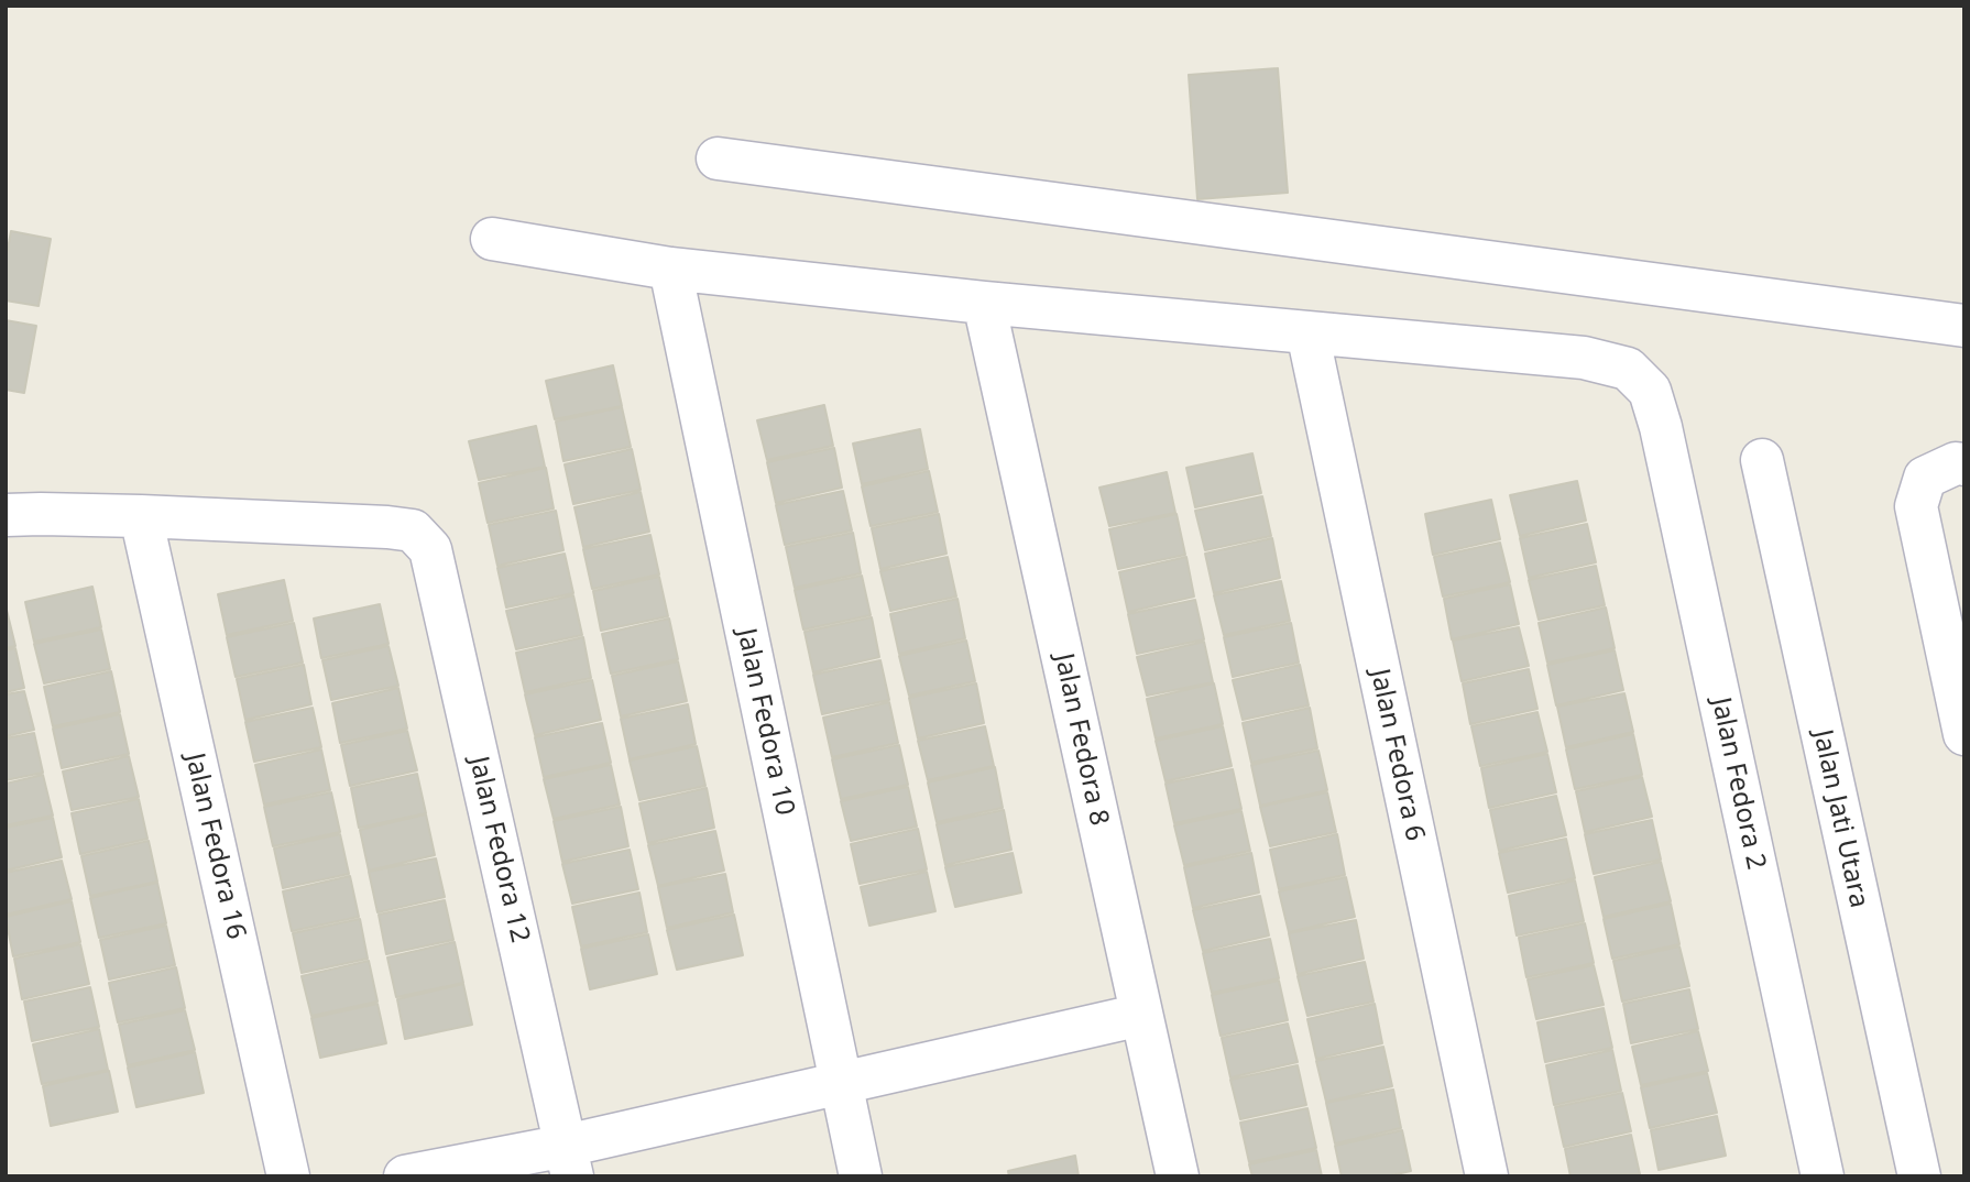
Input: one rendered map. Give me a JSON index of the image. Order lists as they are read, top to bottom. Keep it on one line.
{"streets":{"street":["Jalan Fedora 10","Jalan Fedora 8","Jalan Fedora 6","Jalan Fedora 2","Jalan Jati Utara","Jalan Fedora 16","Jalan Fedora 12"]},"crossings":[["Jalan Fedora 6","Jalan Fedora 2"],["Jalan Fedora 16","Jalan Fedora 12"]]}
